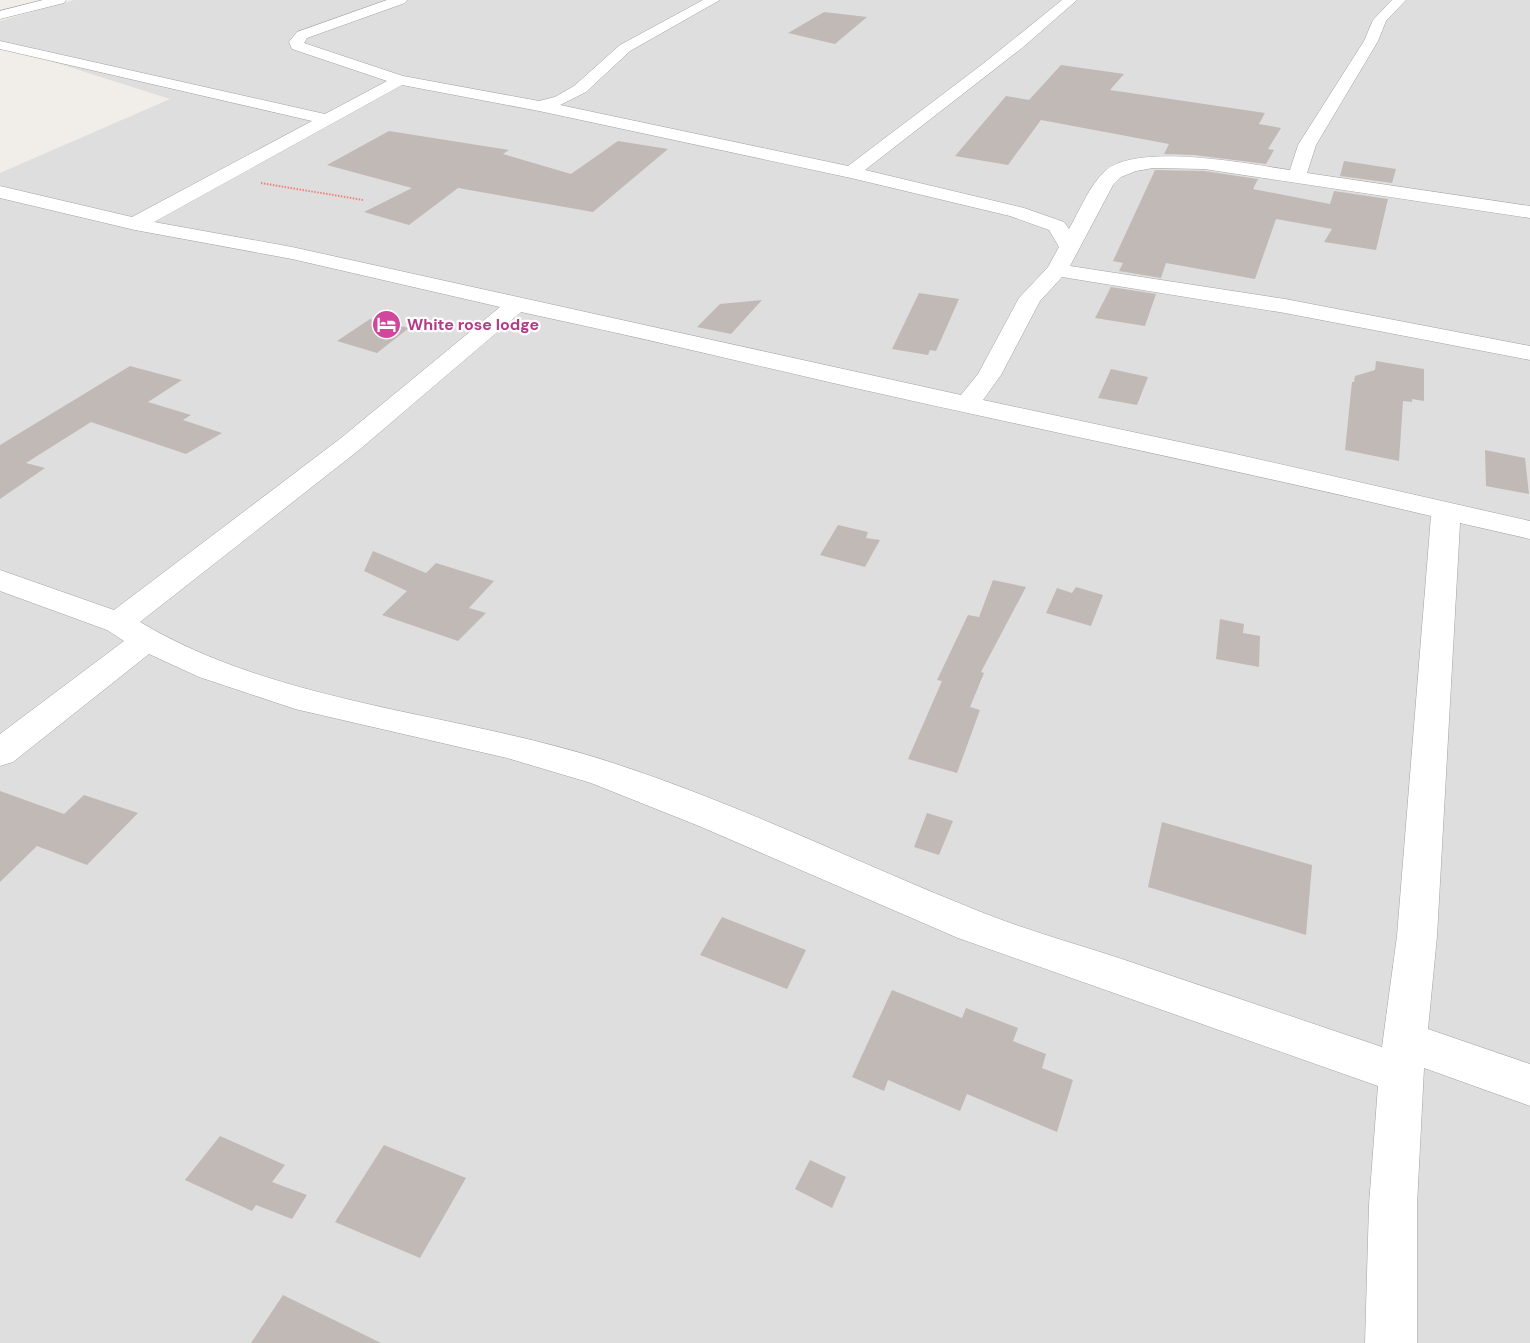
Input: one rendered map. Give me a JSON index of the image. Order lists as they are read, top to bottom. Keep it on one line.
{"places":{"hotel":["White rose lodge"]}}
